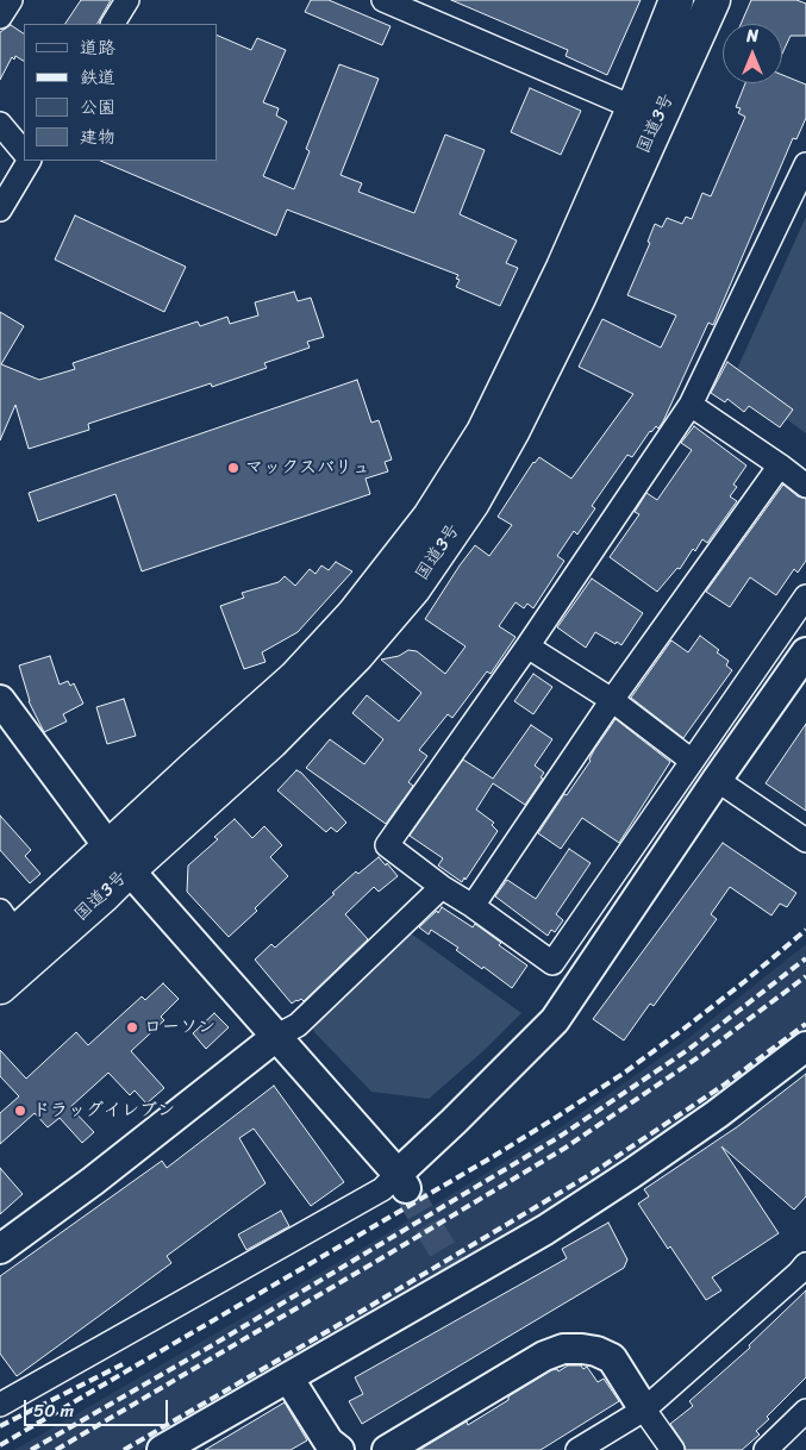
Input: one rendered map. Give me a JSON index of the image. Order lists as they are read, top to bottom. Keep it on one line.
{"streets":{"highway":["国道3号"]},"places":["マックスバリュ","ローソン","ドラッグイレブン"],"legend":["道路","鉄道","公園","建物"],"scale_bar":"50 m","north":"top"}
